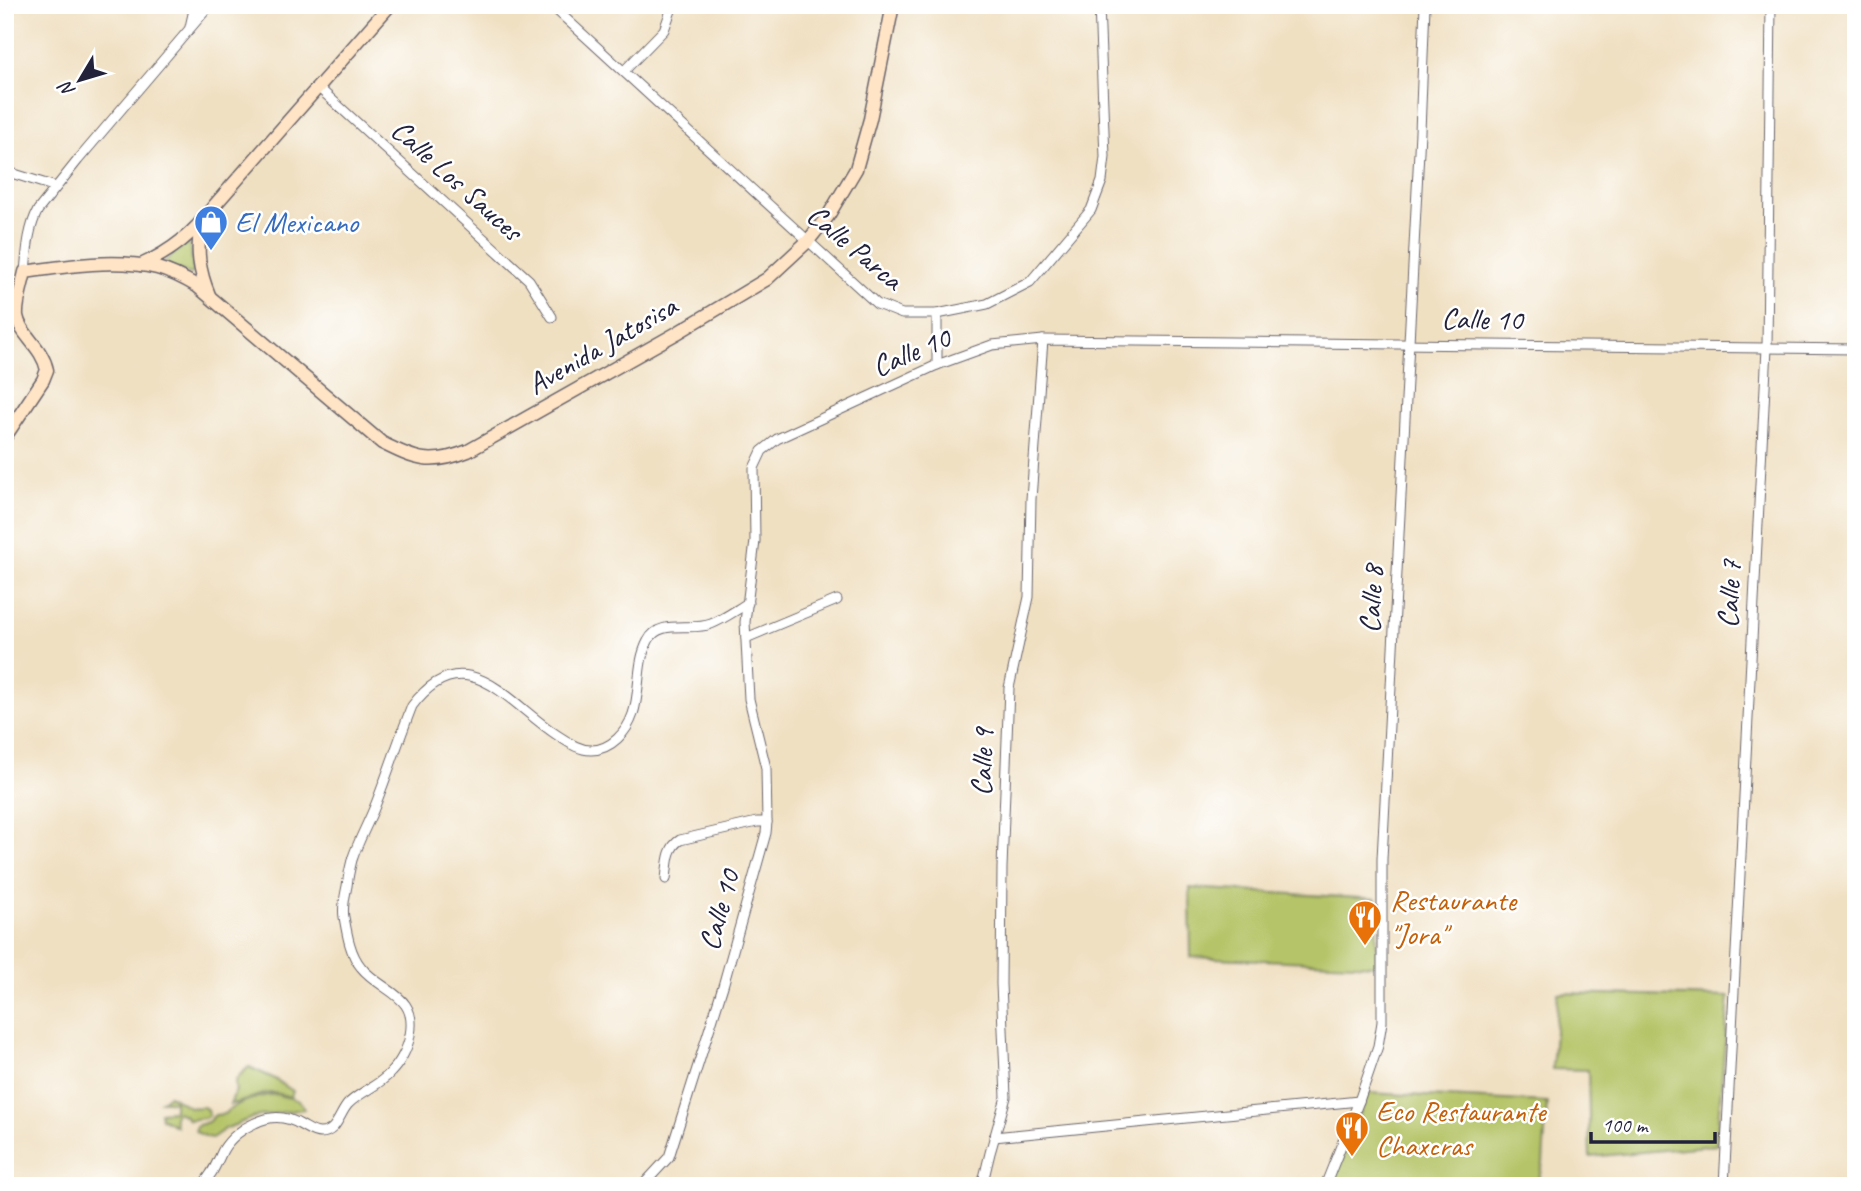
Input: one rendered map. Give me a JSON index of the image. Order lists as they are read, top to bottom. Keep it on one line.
{"streets":{"street":["Calle Los Sauces","Calle Parca","Calle 10","Avenida Jatosisa","Calle 7","Calle 8","Calle 9"]},"crossings":[["Calle Los Sauces","Avenida Jatosisa"],["Calle Parca","Avenida Jatosisa"],["Calle 10","Calle 7"],["Calle 10","Calle 8"],["Calle 10","Calle 9"]],"places":{"shop":["El Mexicano"],"restaurant":["Restaurante \"Jora\"","Eco Restaurante Chaxcras"]},"scale_bar":"100 m","north":"bottom left"}
